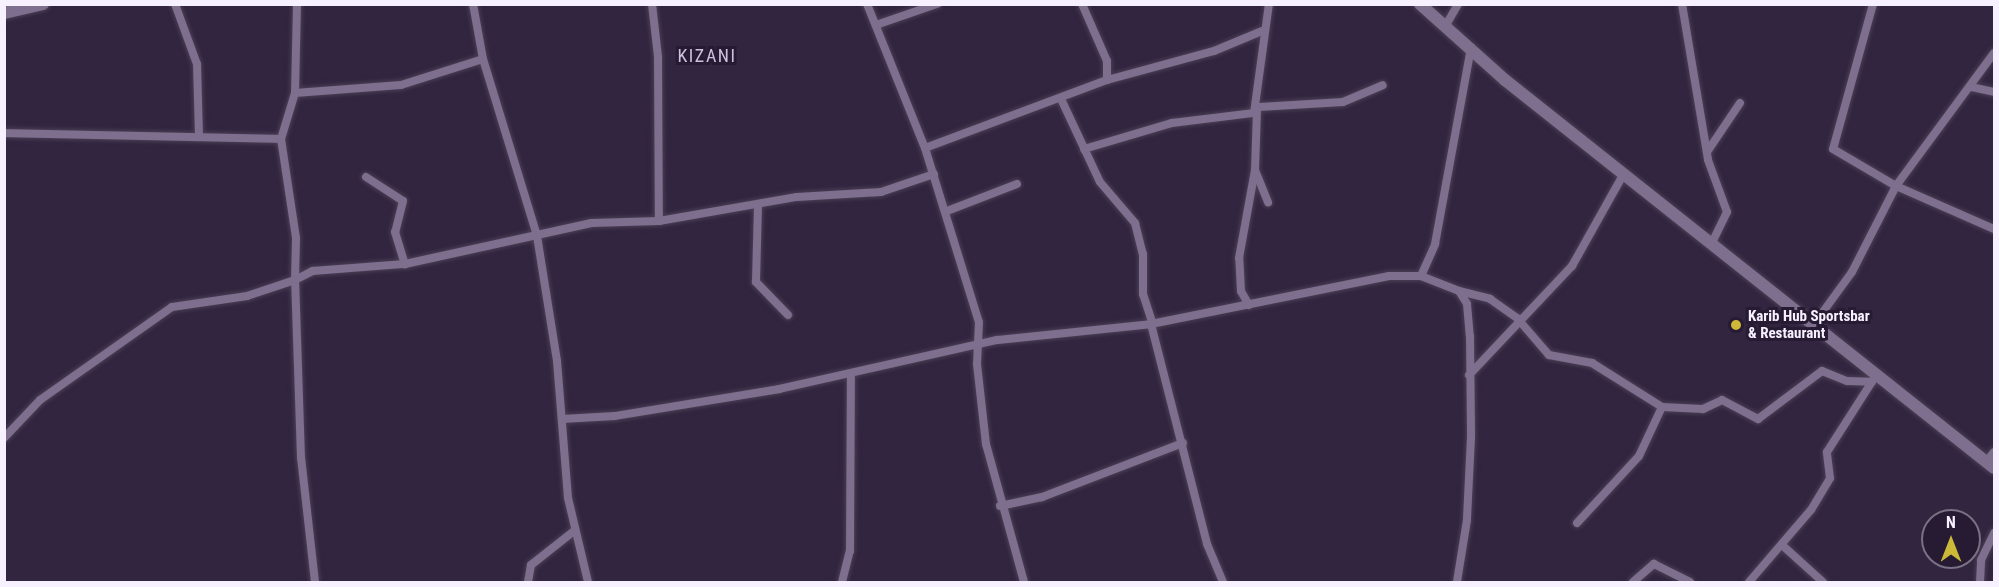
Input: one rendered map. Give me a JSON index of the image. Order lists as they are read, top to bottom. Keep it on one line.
{"districts":["KIZANI"],"places":["Karib Hub Sportsbar & Restaurant"],"north":"top"}
